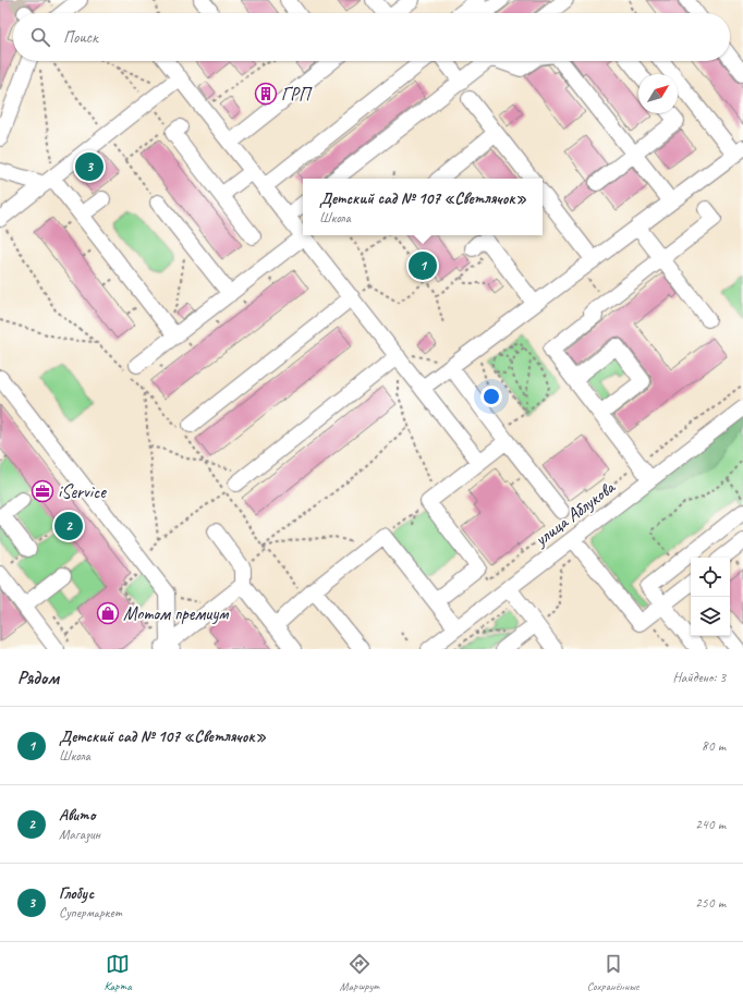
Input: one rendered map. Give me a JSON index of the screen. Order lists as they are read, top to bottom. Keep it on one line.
{"streets":{"street":["улица Аблукова"]},"places":{"building":["ГРП"],"office":["iService"],"shop":["Мотом премиум"]},"north":"top right","page":{"search":"Поиск","pins":["3","1","2"],"popup":["Детский сад № 107 «Светлячок»","Школа"],"heading":["Рядом","Найдено: 3"],"list":[{"mark":"1","name":"Детский сад № 107 «Светлячок»","note":"Школа","value":"80 m"},{"mark":"2","name":"Авито","note":"Магазин","value":"240 m"},{"mark":"3","name":"Глобус","note":"Супермаркет","value":"250 m"}],"nav":["Карта","Маршрут","Сохранённые"]}}
